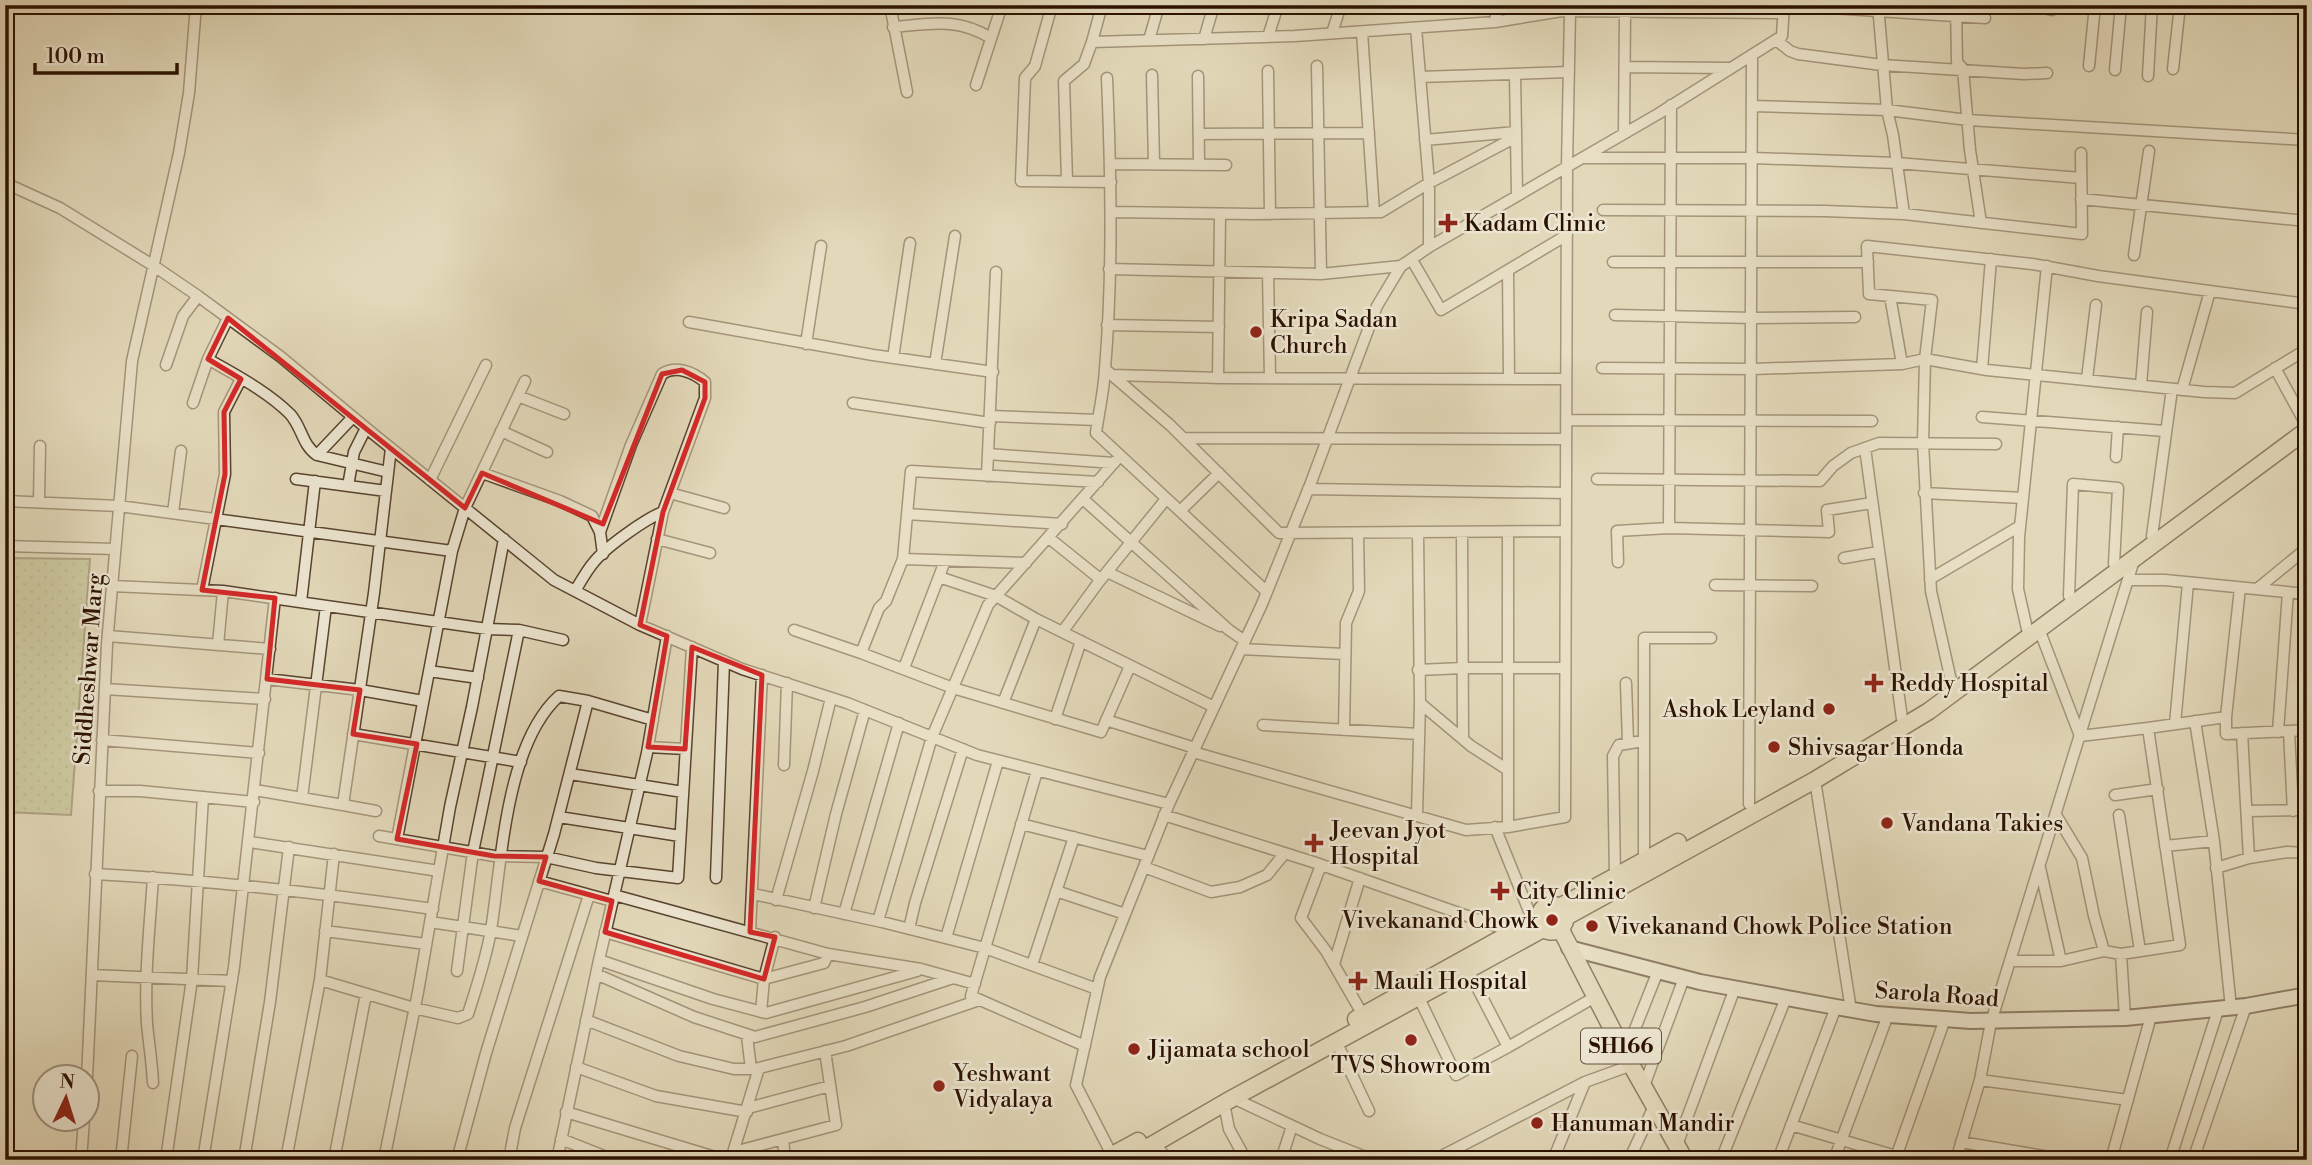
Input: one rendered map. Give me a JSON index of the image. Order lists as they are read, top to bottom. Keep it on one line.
{"streets":{"main road":["Sarola Road","SH166"],"street":["Siddheshwar Marg"]},"crossings":[["Sarola Road","SH166"]],"places":{"health":["Kadam Clinic","Reddy Hospital","Jeevan Jyot Hospital","City Clinic","Mauli Hospital"],"other":["Kripa Sadan Church","Ashok Leyland","Shivsagar Honda","Vandana Takies","Vivekanand Chowk","Vivekanand Chowk Police Station","TVS Showroom","Jijamata school","Yeshwant Vidyalaya","Hanuman Mandir"]},"scale_bar":"100 m","north":"top"}
